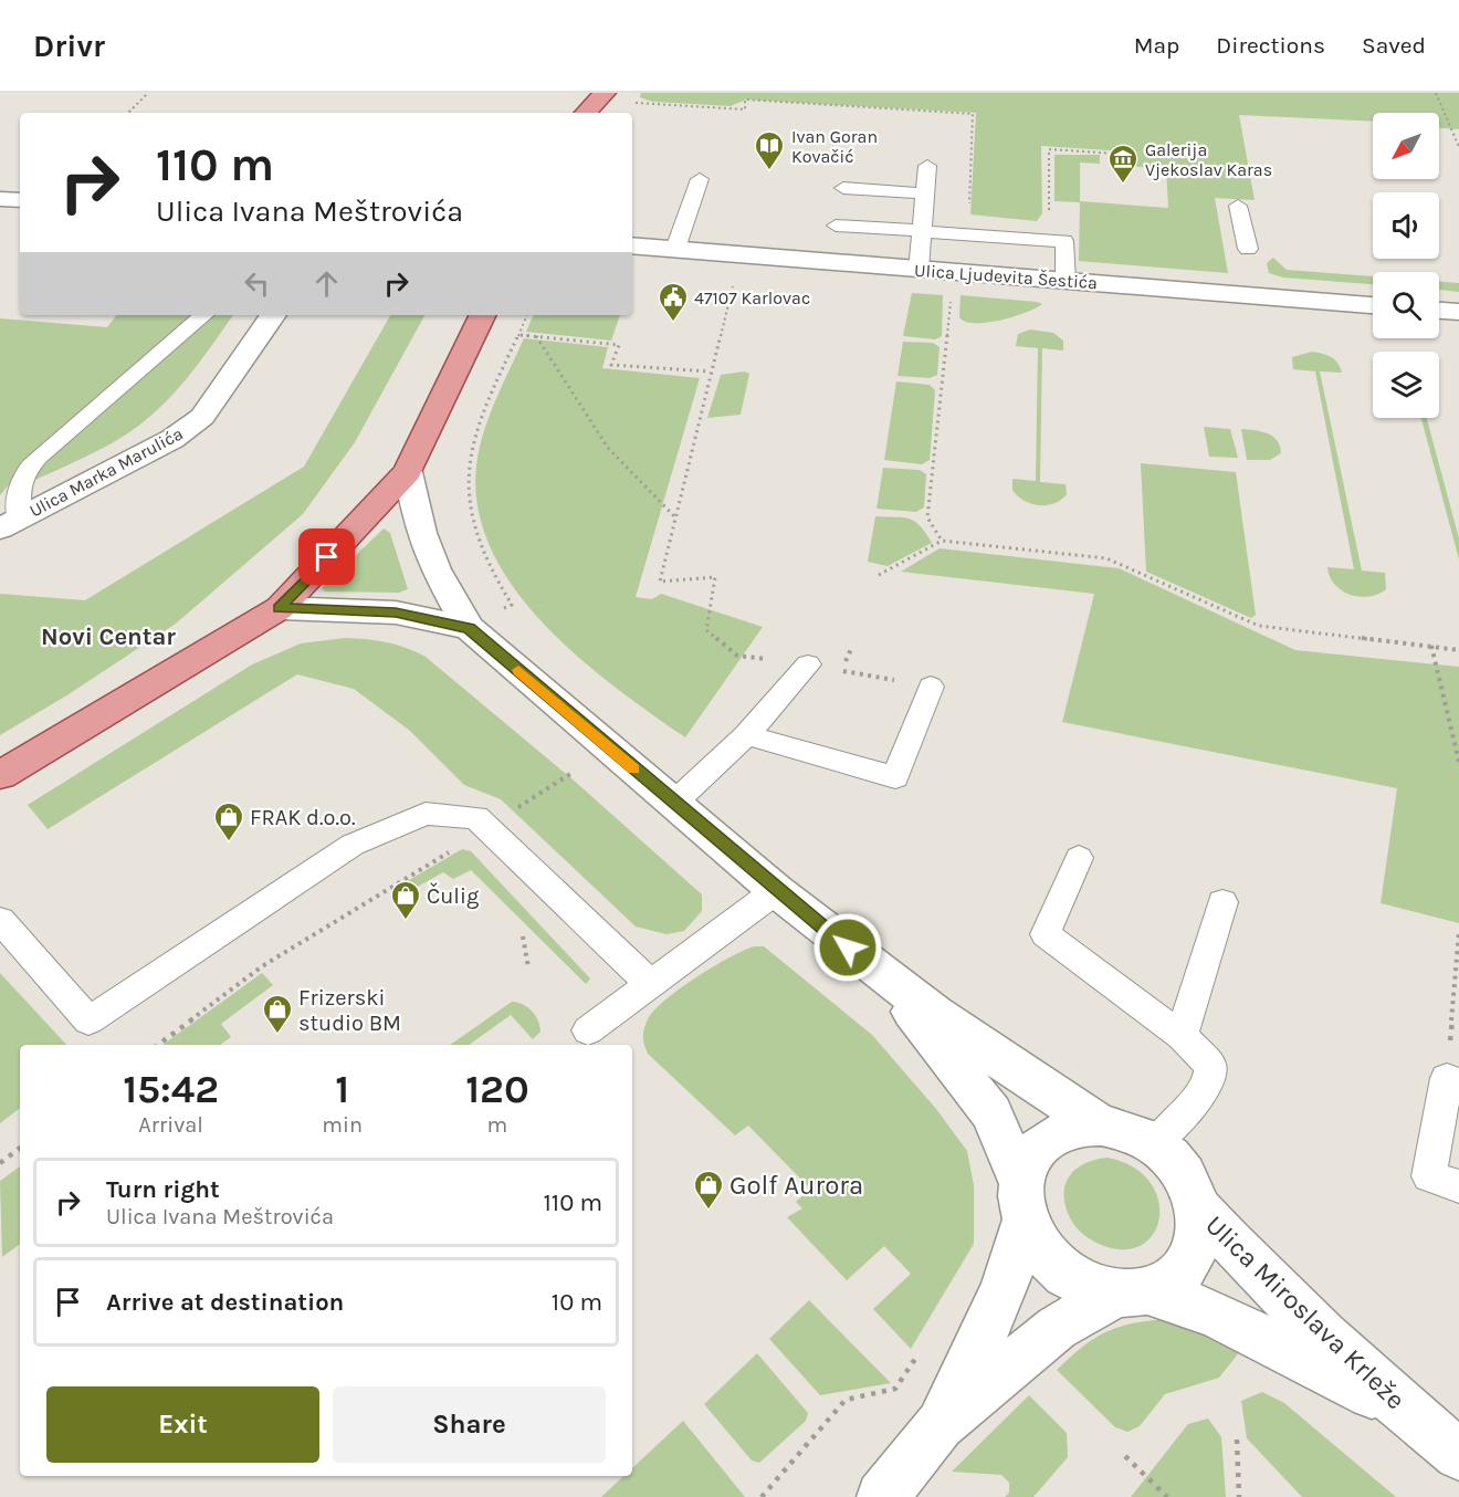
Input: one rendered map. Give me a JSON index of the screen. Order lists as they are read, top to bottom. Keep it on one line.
{"streets":{"street":["Ulica Ljudevita Šestića","Ulica Marka Marulića","Ulica Miroslava Krleže"]},"districts":["Novi Centar"],"places":{"library":["Ivan Goran Kovačić"],"museum":["Galerija Vjekoslav Karas"],"public building":["47107 Karlovac"],"shop":["FRAK d.o.o.","Čulig","Frizerski studio BM","Golf Aurora"]},"north":"bottom left","page":{"header":"Drivr","nav":["Map","Directions","Saved"],"turn":["110 m","Ulica Ivana Meštrovića"],"eta":["15:42","Arrival","1","min","120","m"],"list":[{"name":"Turn right","note":"Ulica Ivana Meštrovića","value":"110 m"},{"name":"Arrive at destination","value":"10 m"}],"buttons":["Exit","Share"]}}
